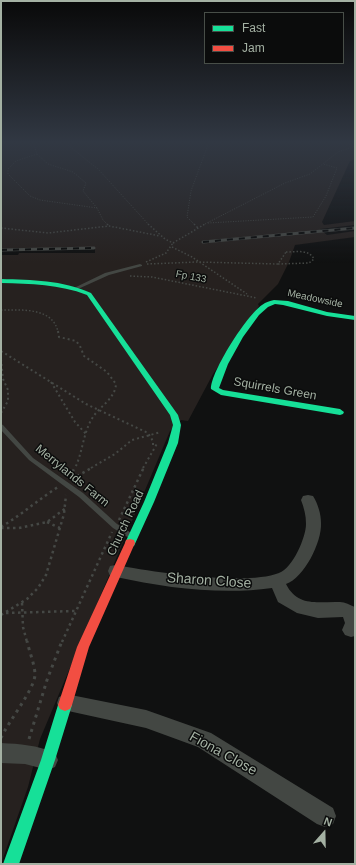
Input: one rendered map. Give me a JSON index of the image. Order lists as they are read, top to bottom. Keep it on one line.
{"streets":{"street":["Meadowside","Squirrels Green","Church Road","Sharon Close","Fiona Close"],"lane":["Merrylands Farm"],"path":["Fp 133"]},"crossings":[["Fp 133","Meadowside"],["Fp 133","Squirrels Green"],["Meadowside","Squirrels Green"],["Merrylands Farm","Church Road"],["Church Road","Sharon Close"],["Church Road","Fiona Close"]],"legend":["Fast","Jam"],"north":"top"}
